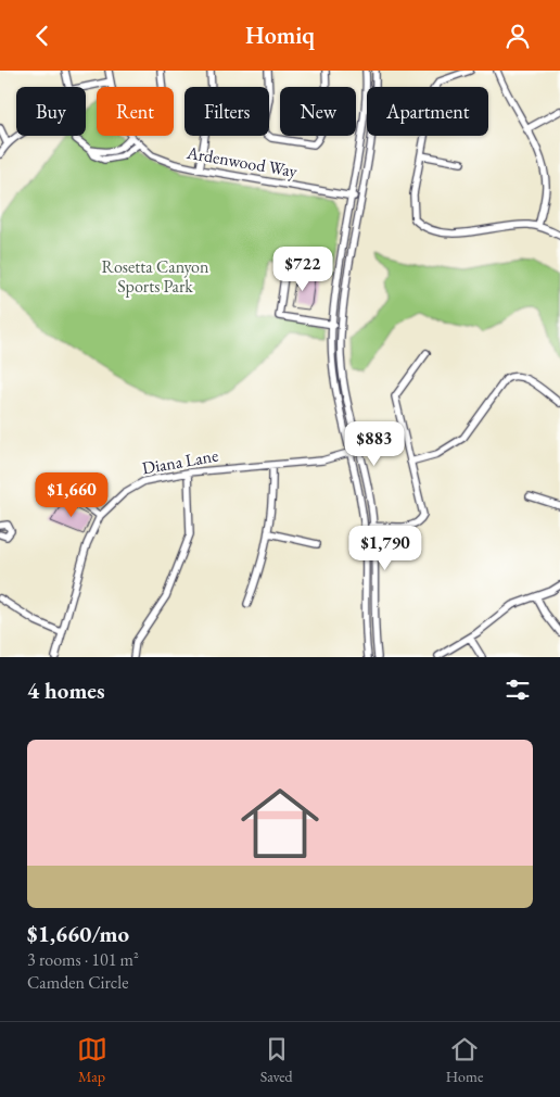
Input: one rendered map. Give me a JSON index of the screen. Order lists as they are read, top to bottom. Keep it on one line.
{"streets":{"street":["Ardenwood Way","Diana Lane"]},"parks":["Rosetta Canyon Sports Park"],"page":{"header":"Homiq","chip":["Buy","Rent","Filters","New","Apartment"],"price":["$722","$883","$1,660","$1,790"],"heading":"4 homes","list":[{"name":"$1,660/mo","note":"3 rooms · 101 m² · Camden Circle"}],"tabs":["Map","Saved","Home"]}}
